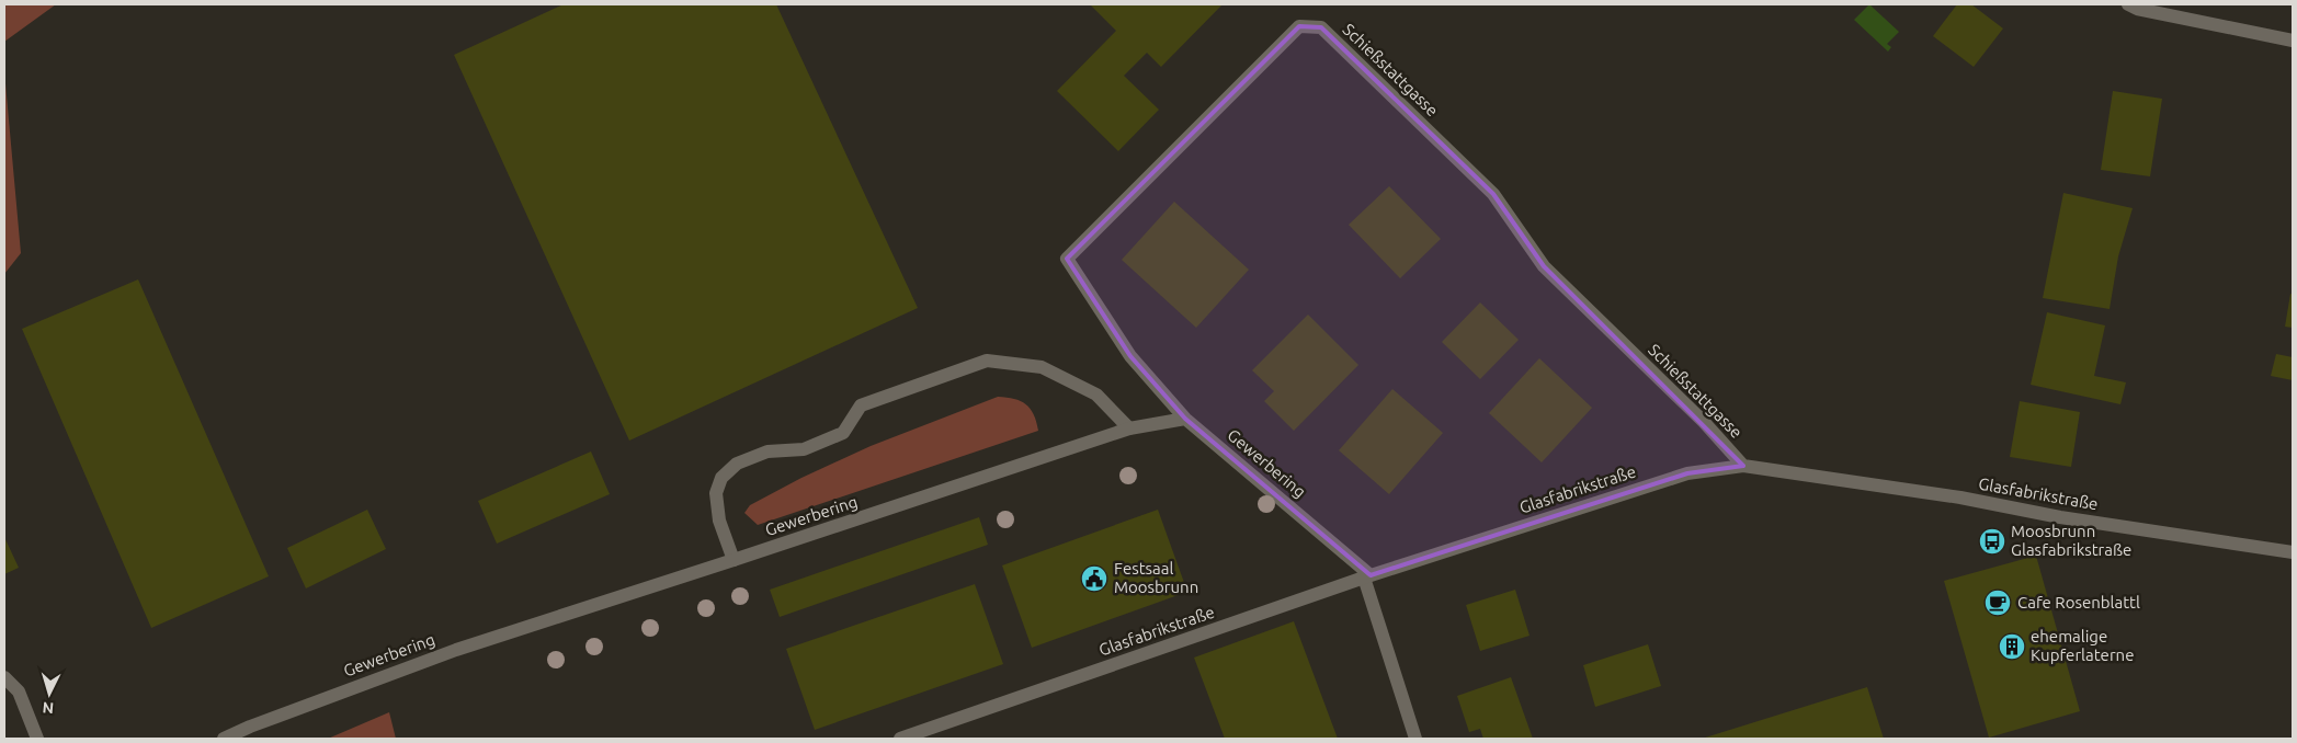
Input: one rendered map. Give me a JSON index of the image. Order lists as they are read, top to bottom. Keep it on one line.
{"streets":{"street":["Schießstattgasse","Gewerbering","Glasfabrikstraße"]},"crossings":[["Schießstattgasse","Gewerbering"],["Schießstattgasse","Glasfabrikstraße"],["Gewerbering","Glasfabrikstraße"]],"places":{"bus stop":["Moosbrunn Glasfabrikstraße"],"public building":["Festsaal Moosbrunn"],"cafe":["Cafe Rosenblattl"],"building":["ehemalige Kupferlaterne"]},"north":"bottom"}
